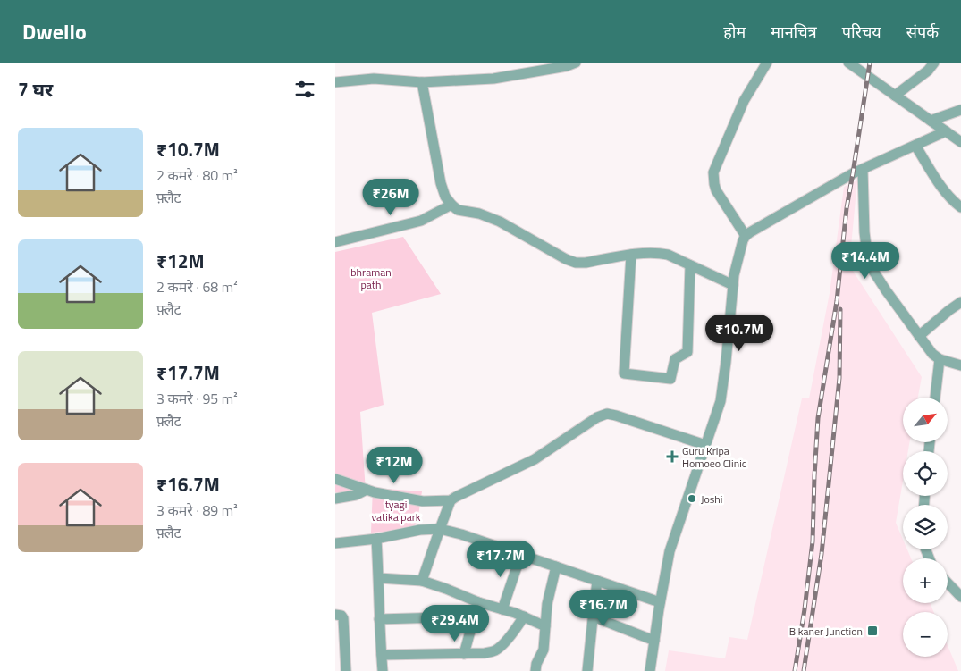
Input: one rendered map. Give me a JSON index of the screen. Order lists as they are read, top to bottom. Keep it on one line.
{"parks":["bhraman path","tyagi vatika park"],"places":{"health":["Guru Kripa Homoeo Clinic"],"other":["Joshi"],"transit":["Bikaner Junction"]},"north":"top right","page":{"header":"Dwello","nav":["होम","मानचित्र","परिचय","संपर्क"],"heading":"7 घर","list":[{"name":"₹10.7M","note":"2 कमरे · 80 m² · फ़्लैट"},{"name":"₹12M","note":"2 कमरे · 68 m² · फ़्लैट"},{"name":"₹17.7M","note":"3 कमरे · 95 m² · फ़्लैट"},{"name":"₹16.7M","note":"3 कमरे · 89 m² · फ़्लैट"}],"price":["₹26M","₹14.4M","₹10.7M","₹12M","₹17.7M","₹16.7M","₹29.4M"],"map_buttons":["+","−"]}}
